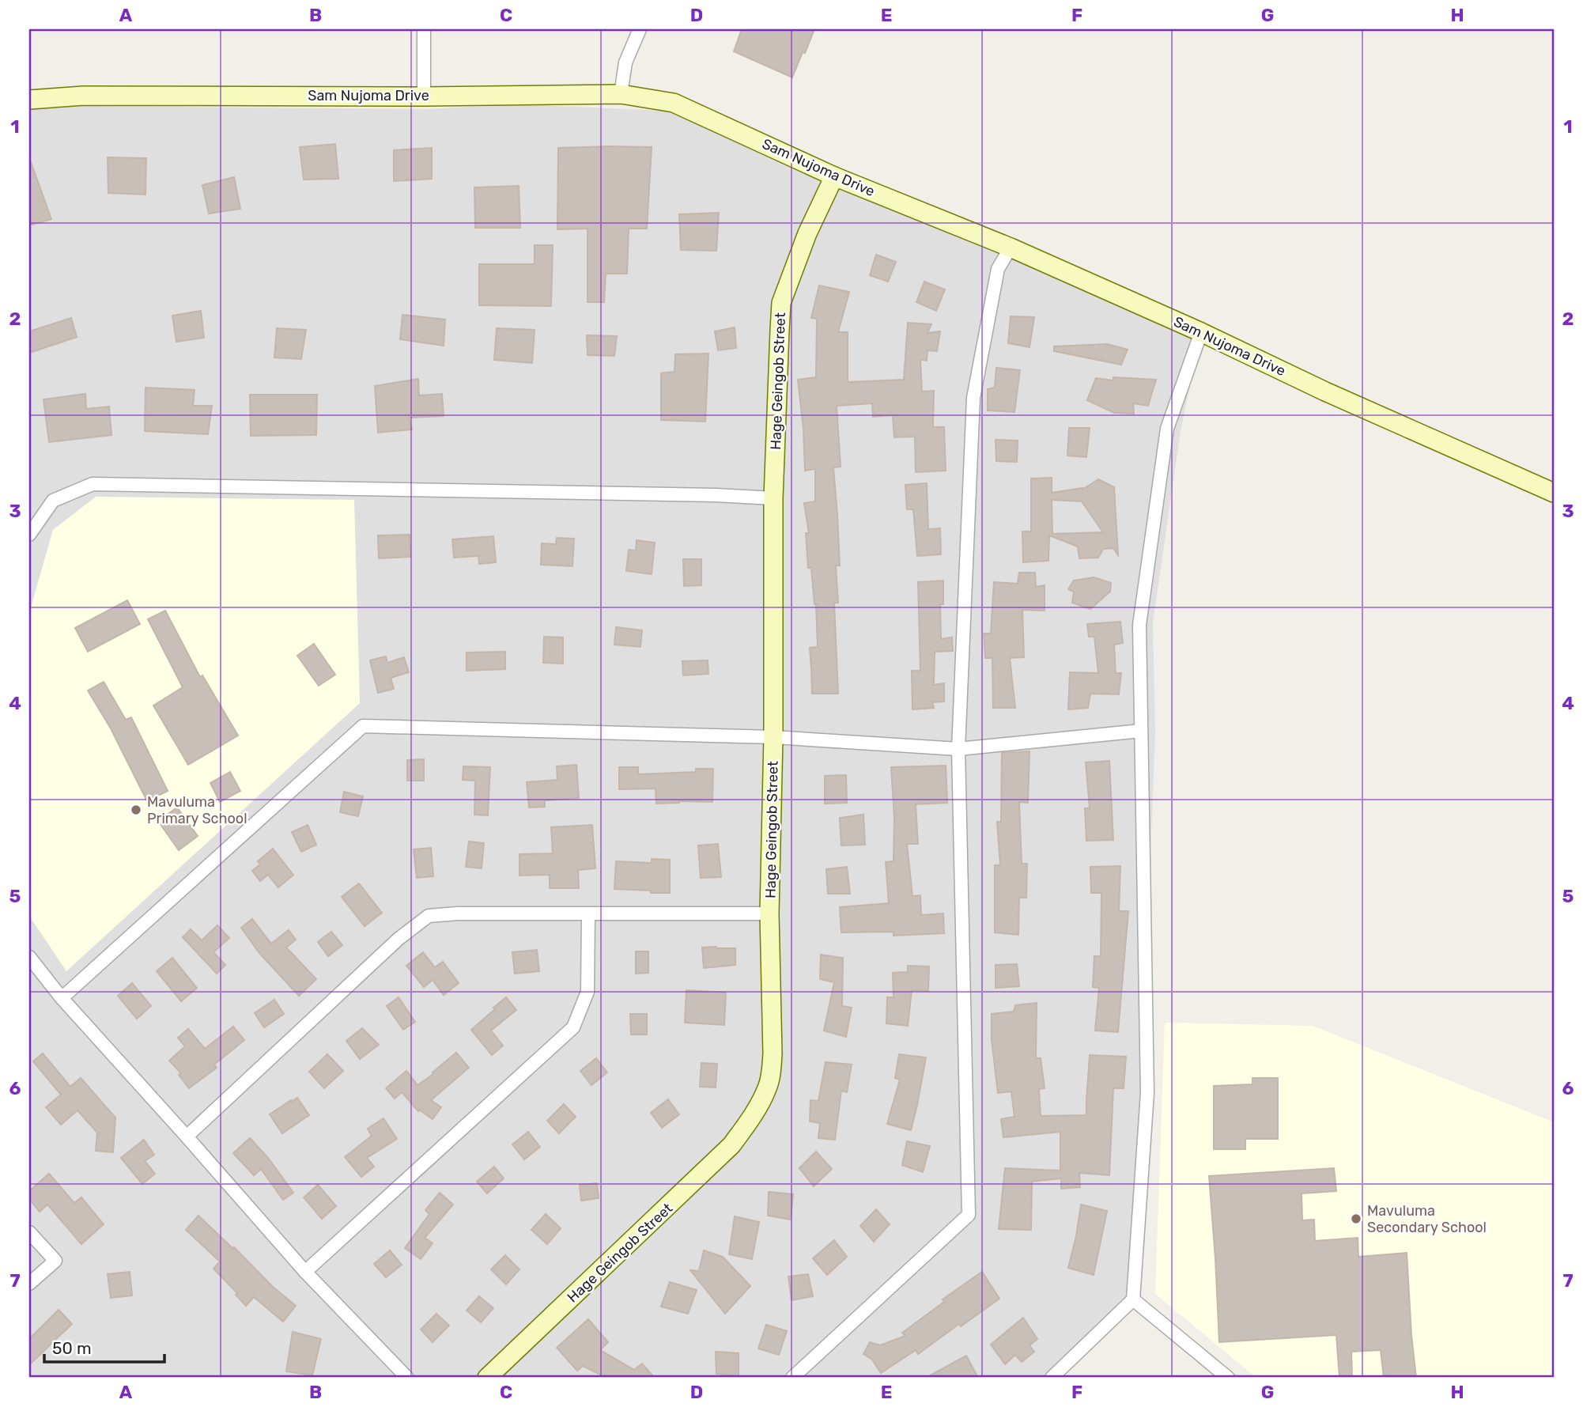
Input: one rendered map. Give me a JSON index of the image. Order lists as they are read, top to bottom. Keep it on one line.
{"streets":{"street":["Sam Nujoma Drive","Hage Geingob Street"]},"crossings":[["Sam Nujoma Drive","Hage Geingob Street"]],"places":["Mavuluma Primary School","Mavuluma Secondary School"],"scale_bar":"50 m","grid":{"columns":["A","B","C","D","E","F","G","H"],"rows":["1","2","3","4","5","6","7"]}}
